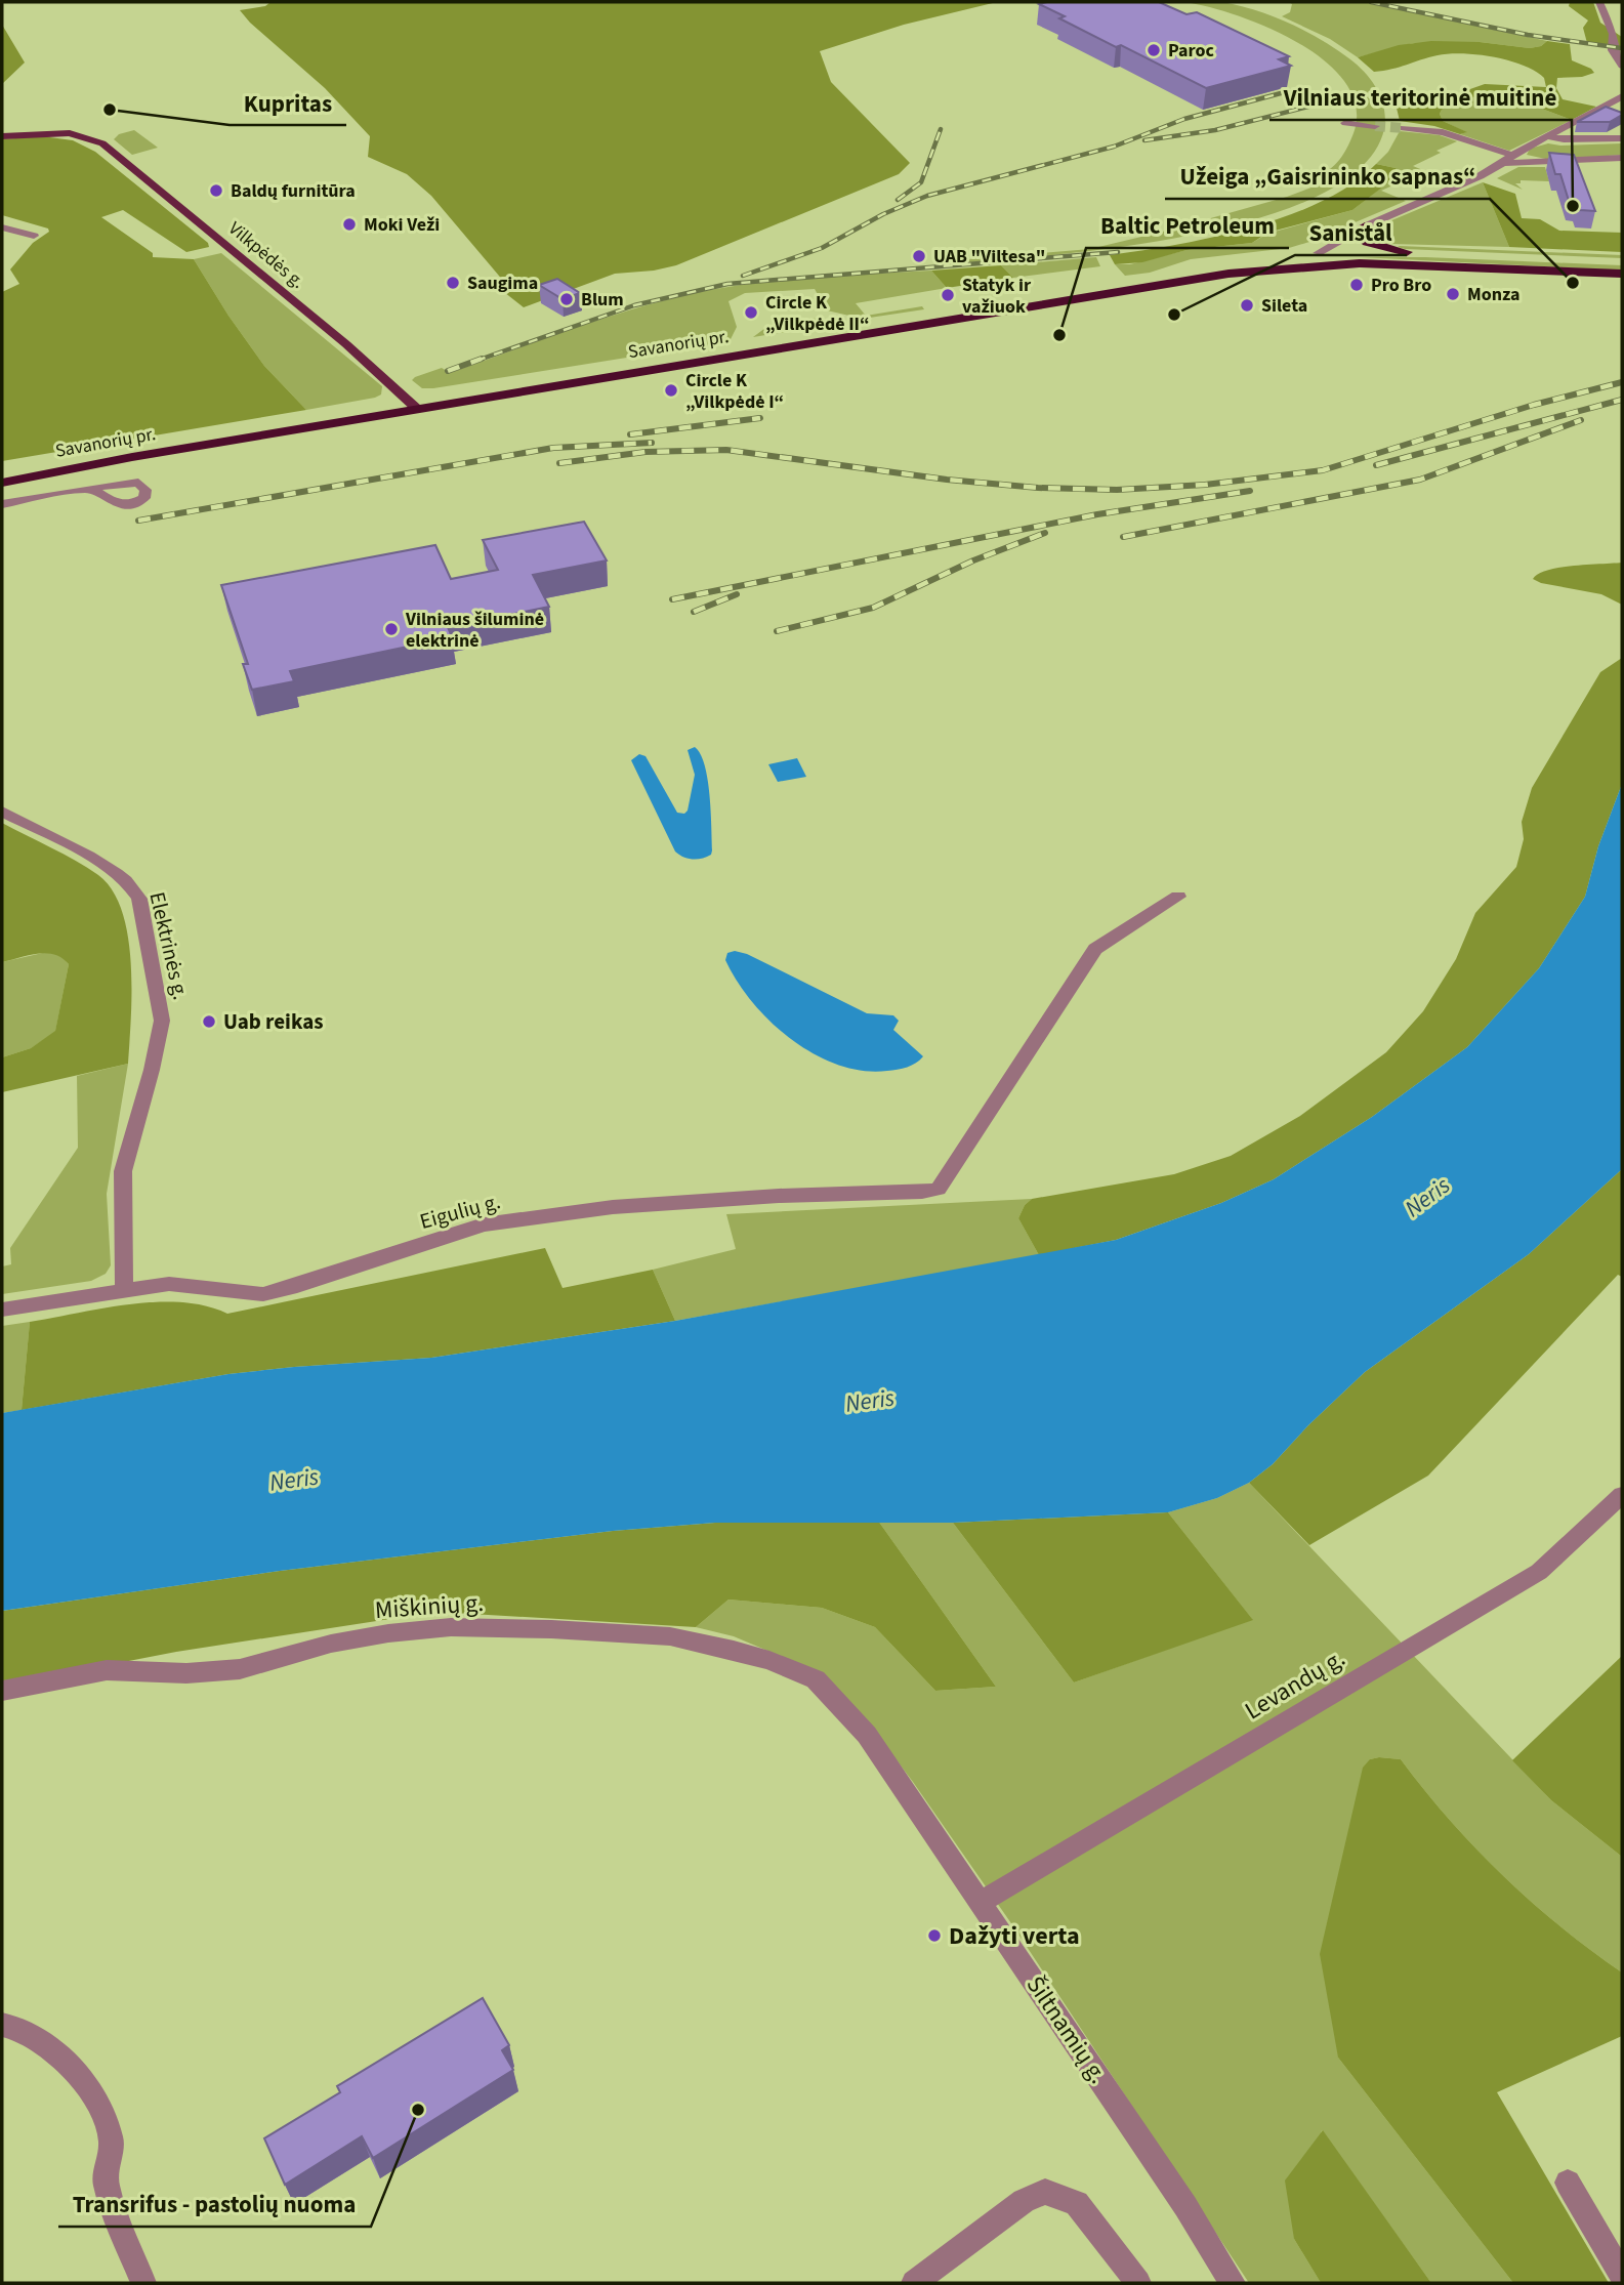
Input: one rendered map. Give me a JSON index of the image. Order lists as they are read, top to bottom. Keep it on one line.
{"streets":{"highway":["Savanorių pr."],"main road":["Vilkpėdės g."],"street":["Elektrinės g.","Eigulių g.","Miškinių g.","Levandų g.","Šiltnamių g."]},"crossings":[["Vilkpėdės g.","Savanorių pr."],["Elektrinės g.","Eigulių g."],["Miškinių g.","Šiltnamių g."],["Levandų g.","Šiltnamių g."]],"water":["Neris"],"places":["Paroc","Kupritas","Baldų furnitūra","Vilniaus teritorinė muitinė","Moki Veži","UAB \"Viltesa\"","Saugima","Užeiga „Gaisrininko sapnas“","Pro Bro","Monza","Statyk ir važiuok","Blum","Sileta","Circle K „Vilkpėdė II“","Sanistål","Baltic Petroleum","Circle K „Vilkpėdė I“","Vilniaus šiluminė elektrinė","Uab reikas","Dažyti verta","Transrifus - pastolių nuoma"]}
